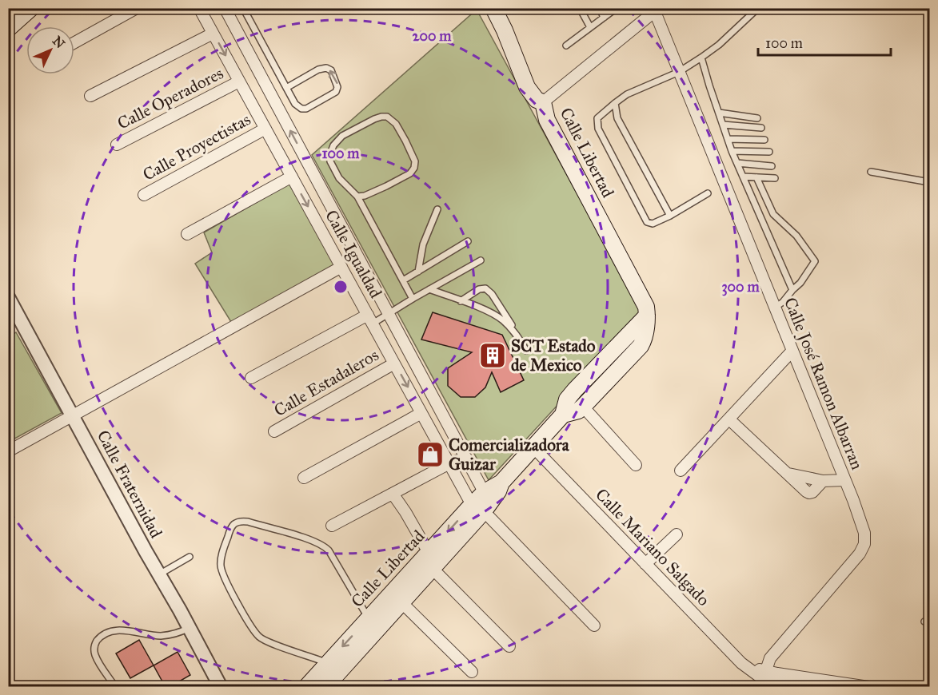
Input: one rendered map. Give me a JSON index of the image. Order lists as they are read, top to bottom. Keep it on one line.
{"streets":{"main road":["Calle Libertad"],"street":["Calle Operadores","Calle Proyectistas","Calle Igualdad","Calle Estadaleros","Calle José Ramon Albarran","Calle Fraternidad","Calle Mariano Salgado"]},"crossings":[["Calle Operadores","Calle Igualdad"],["Calle Proyectistas","Calle Igualdad"],["Calle Libertad","Calle Igualdad"],["Calle Libertad","Calle Mariano Salgado"],["Calle Igualdad","Calle Estadaleros"],["Calle José Ramon Albarran","Calle Mariano Salgado"]],"places":{"building":["SCT Estado de Mexico"],"shop":["Comercializadora Guizar"]},"scale_bar":"100 m","north":"top right","rings":["200 m","100 m","300 m"]}
